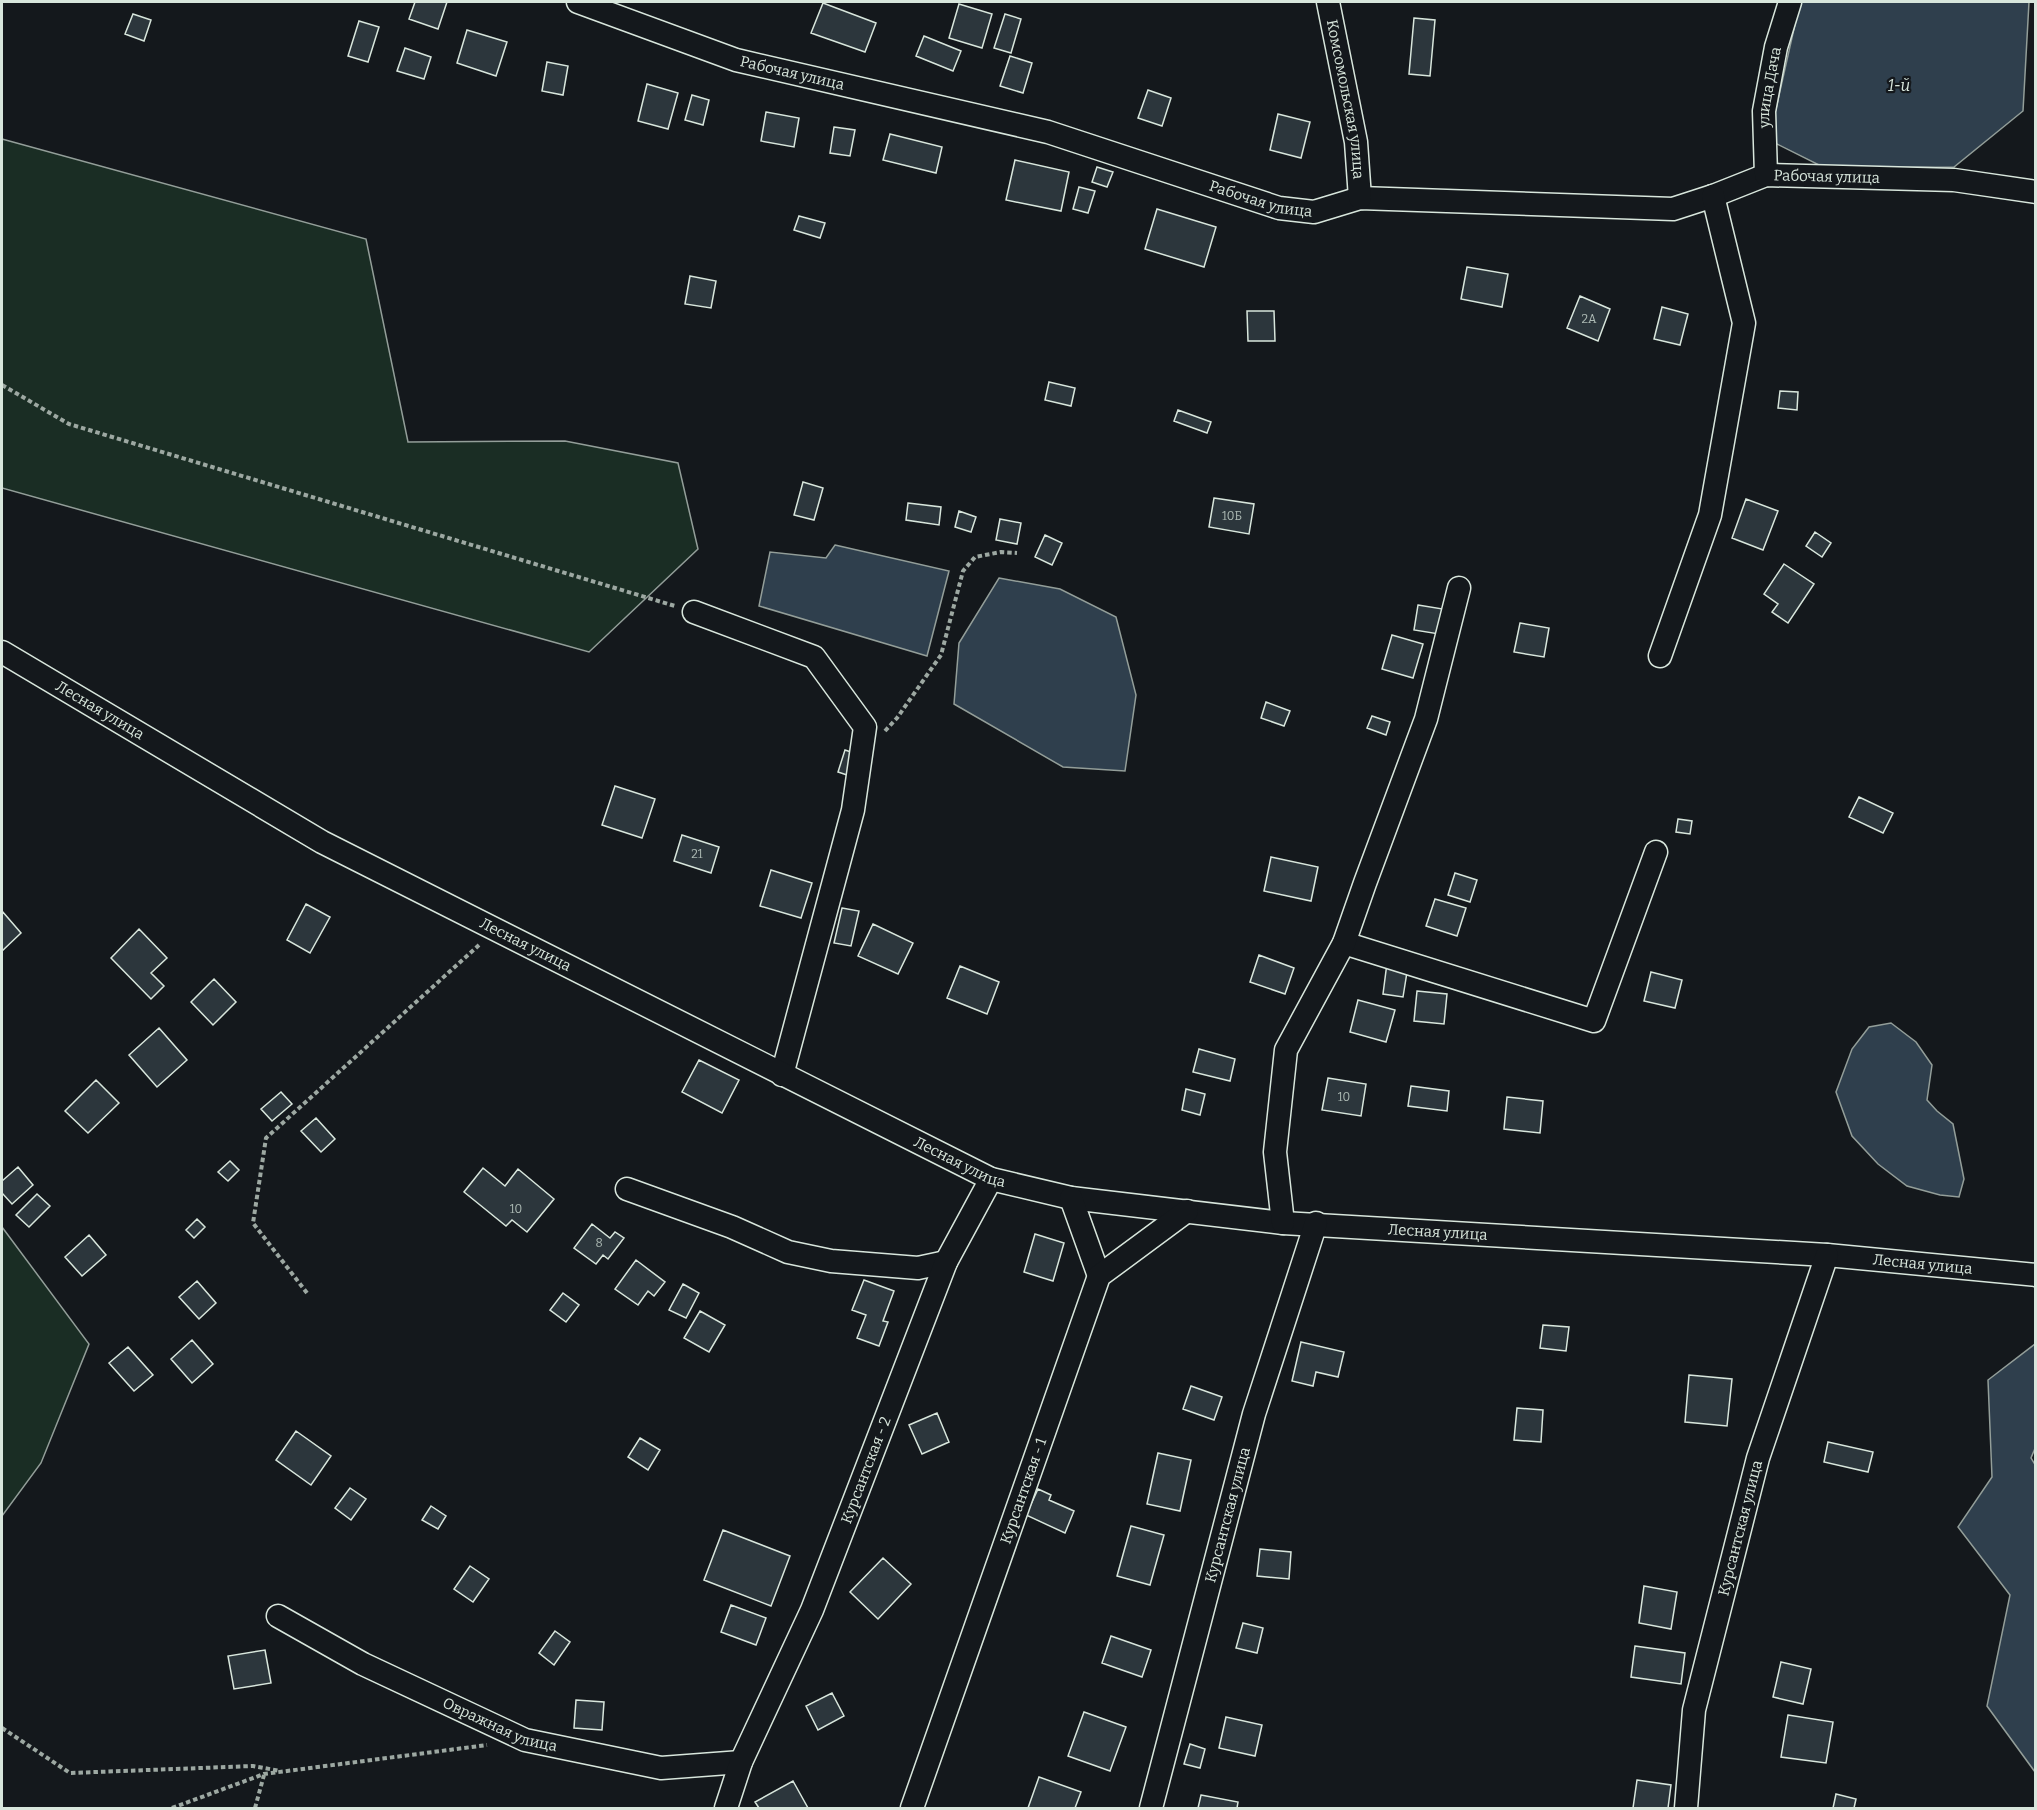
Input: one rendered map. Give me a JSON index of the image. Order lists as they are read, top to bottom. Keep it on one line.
{"streets":{"street":["Рабочая улица","улица Дача","Комсомольская улица","Лесная улица","Курсантская - 2","Курсантская - 1","Курсантская улица","Овражная улица"]},"crossings":[["Рабочая улица","улица Дача"],["Рабочая улица","Комсомольская улица"],["Лесная улица","Курсантская - 2"],["Лесная улица","Курсантская улица"],["Курсантская - 2","Овражная улица"]],"water":["1-й"],"house_numbers":["2А","10Б","21","10","10","8"]}
